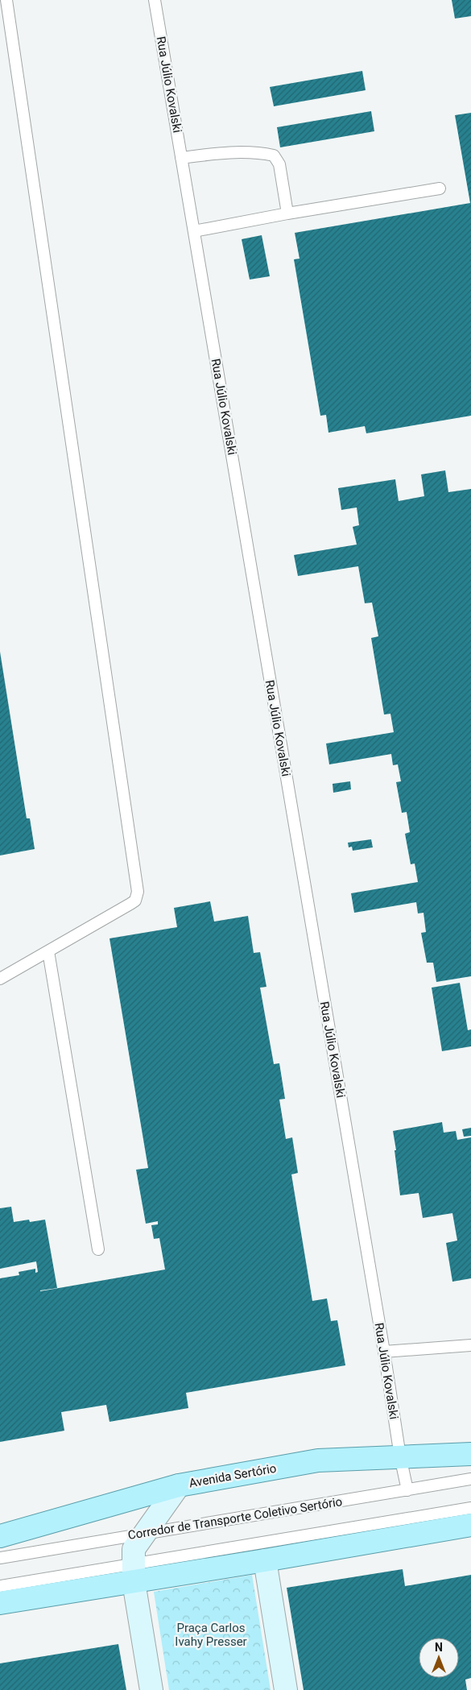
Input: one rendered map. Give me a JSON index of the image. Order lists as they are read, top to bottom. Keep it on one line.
{"streets":{"main road":["Avenida Sertório"],"lane":["Rua Júlio Kovalski","Corredor de Transporte Coletivo Sertório"]},"crossings":[["Rua Júlio Kovalski","Avenida Sertório"],["Rua Júlio Kovalski","Corredor de Transporte Coletivo Sertório"]],"parks":["Praça Carlos Ivahy Presser"],"north":"top"}
